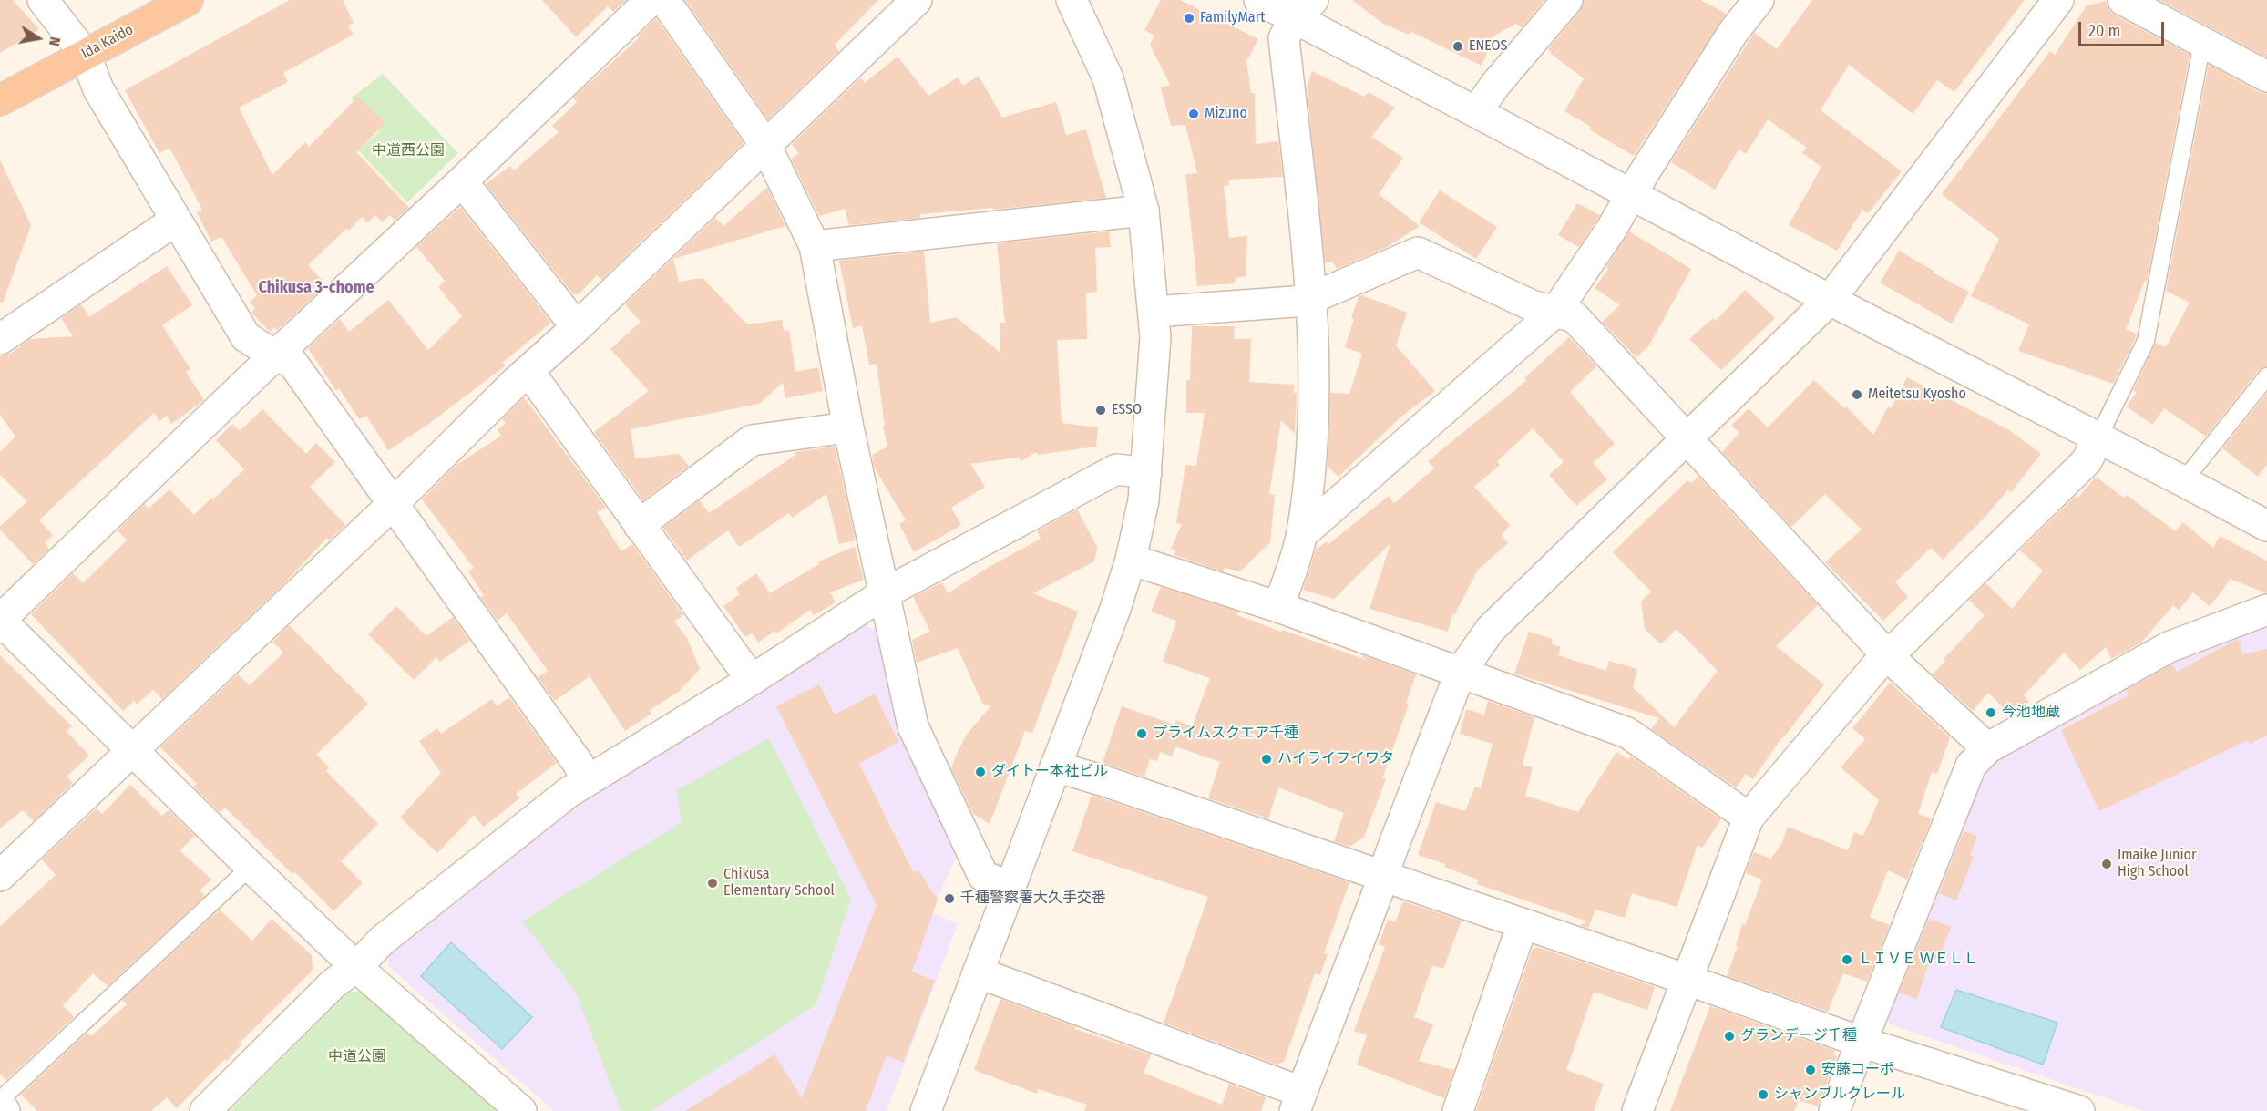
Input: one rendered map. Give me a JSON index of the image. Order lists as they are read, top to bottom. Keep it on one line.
{"streets":{"highway":["Ida Kaido"]},"districts":["Chikusa 3-chome"],"parks":["中道西公園","中道公園"],"places":["FamilyMart","ENEOS","Mizuno","Meitetsu Kyosho","ESSO","今池地蔵","プライムスクエア千種","ハイライフイワタ","ダイトー本社ビル","Imaike Junior High School","Chikusa Elementary School","千種警察署大久手交番","ＬＩＶＥ ＷＥＬＬ","グランデージ千種","安藤コーポ","シャンブルクレール"],"scale_bar":"20 m","north":"right"}
